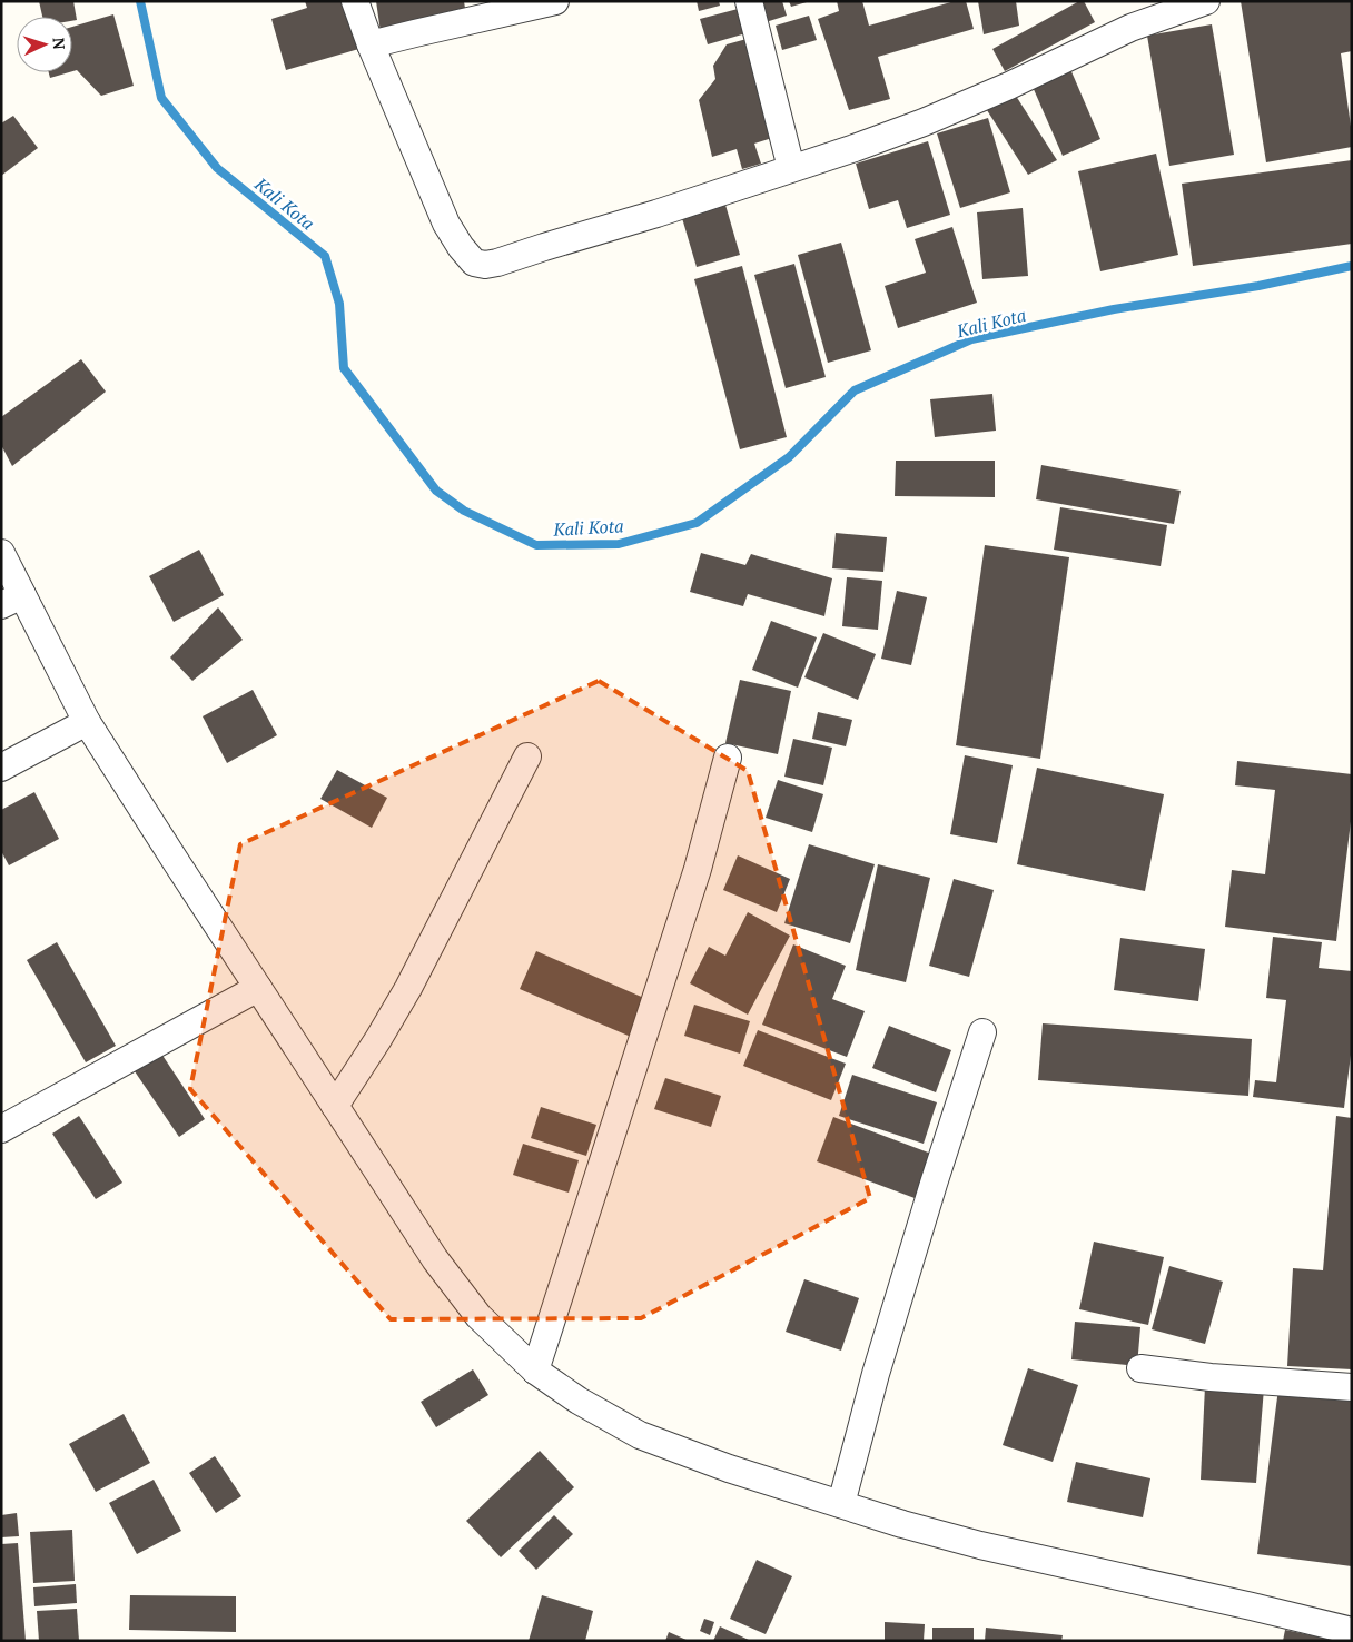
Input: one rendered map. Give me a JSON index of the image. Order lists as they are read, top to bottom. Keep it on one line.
{"water":["Kali Kota"],"north":"right"}
